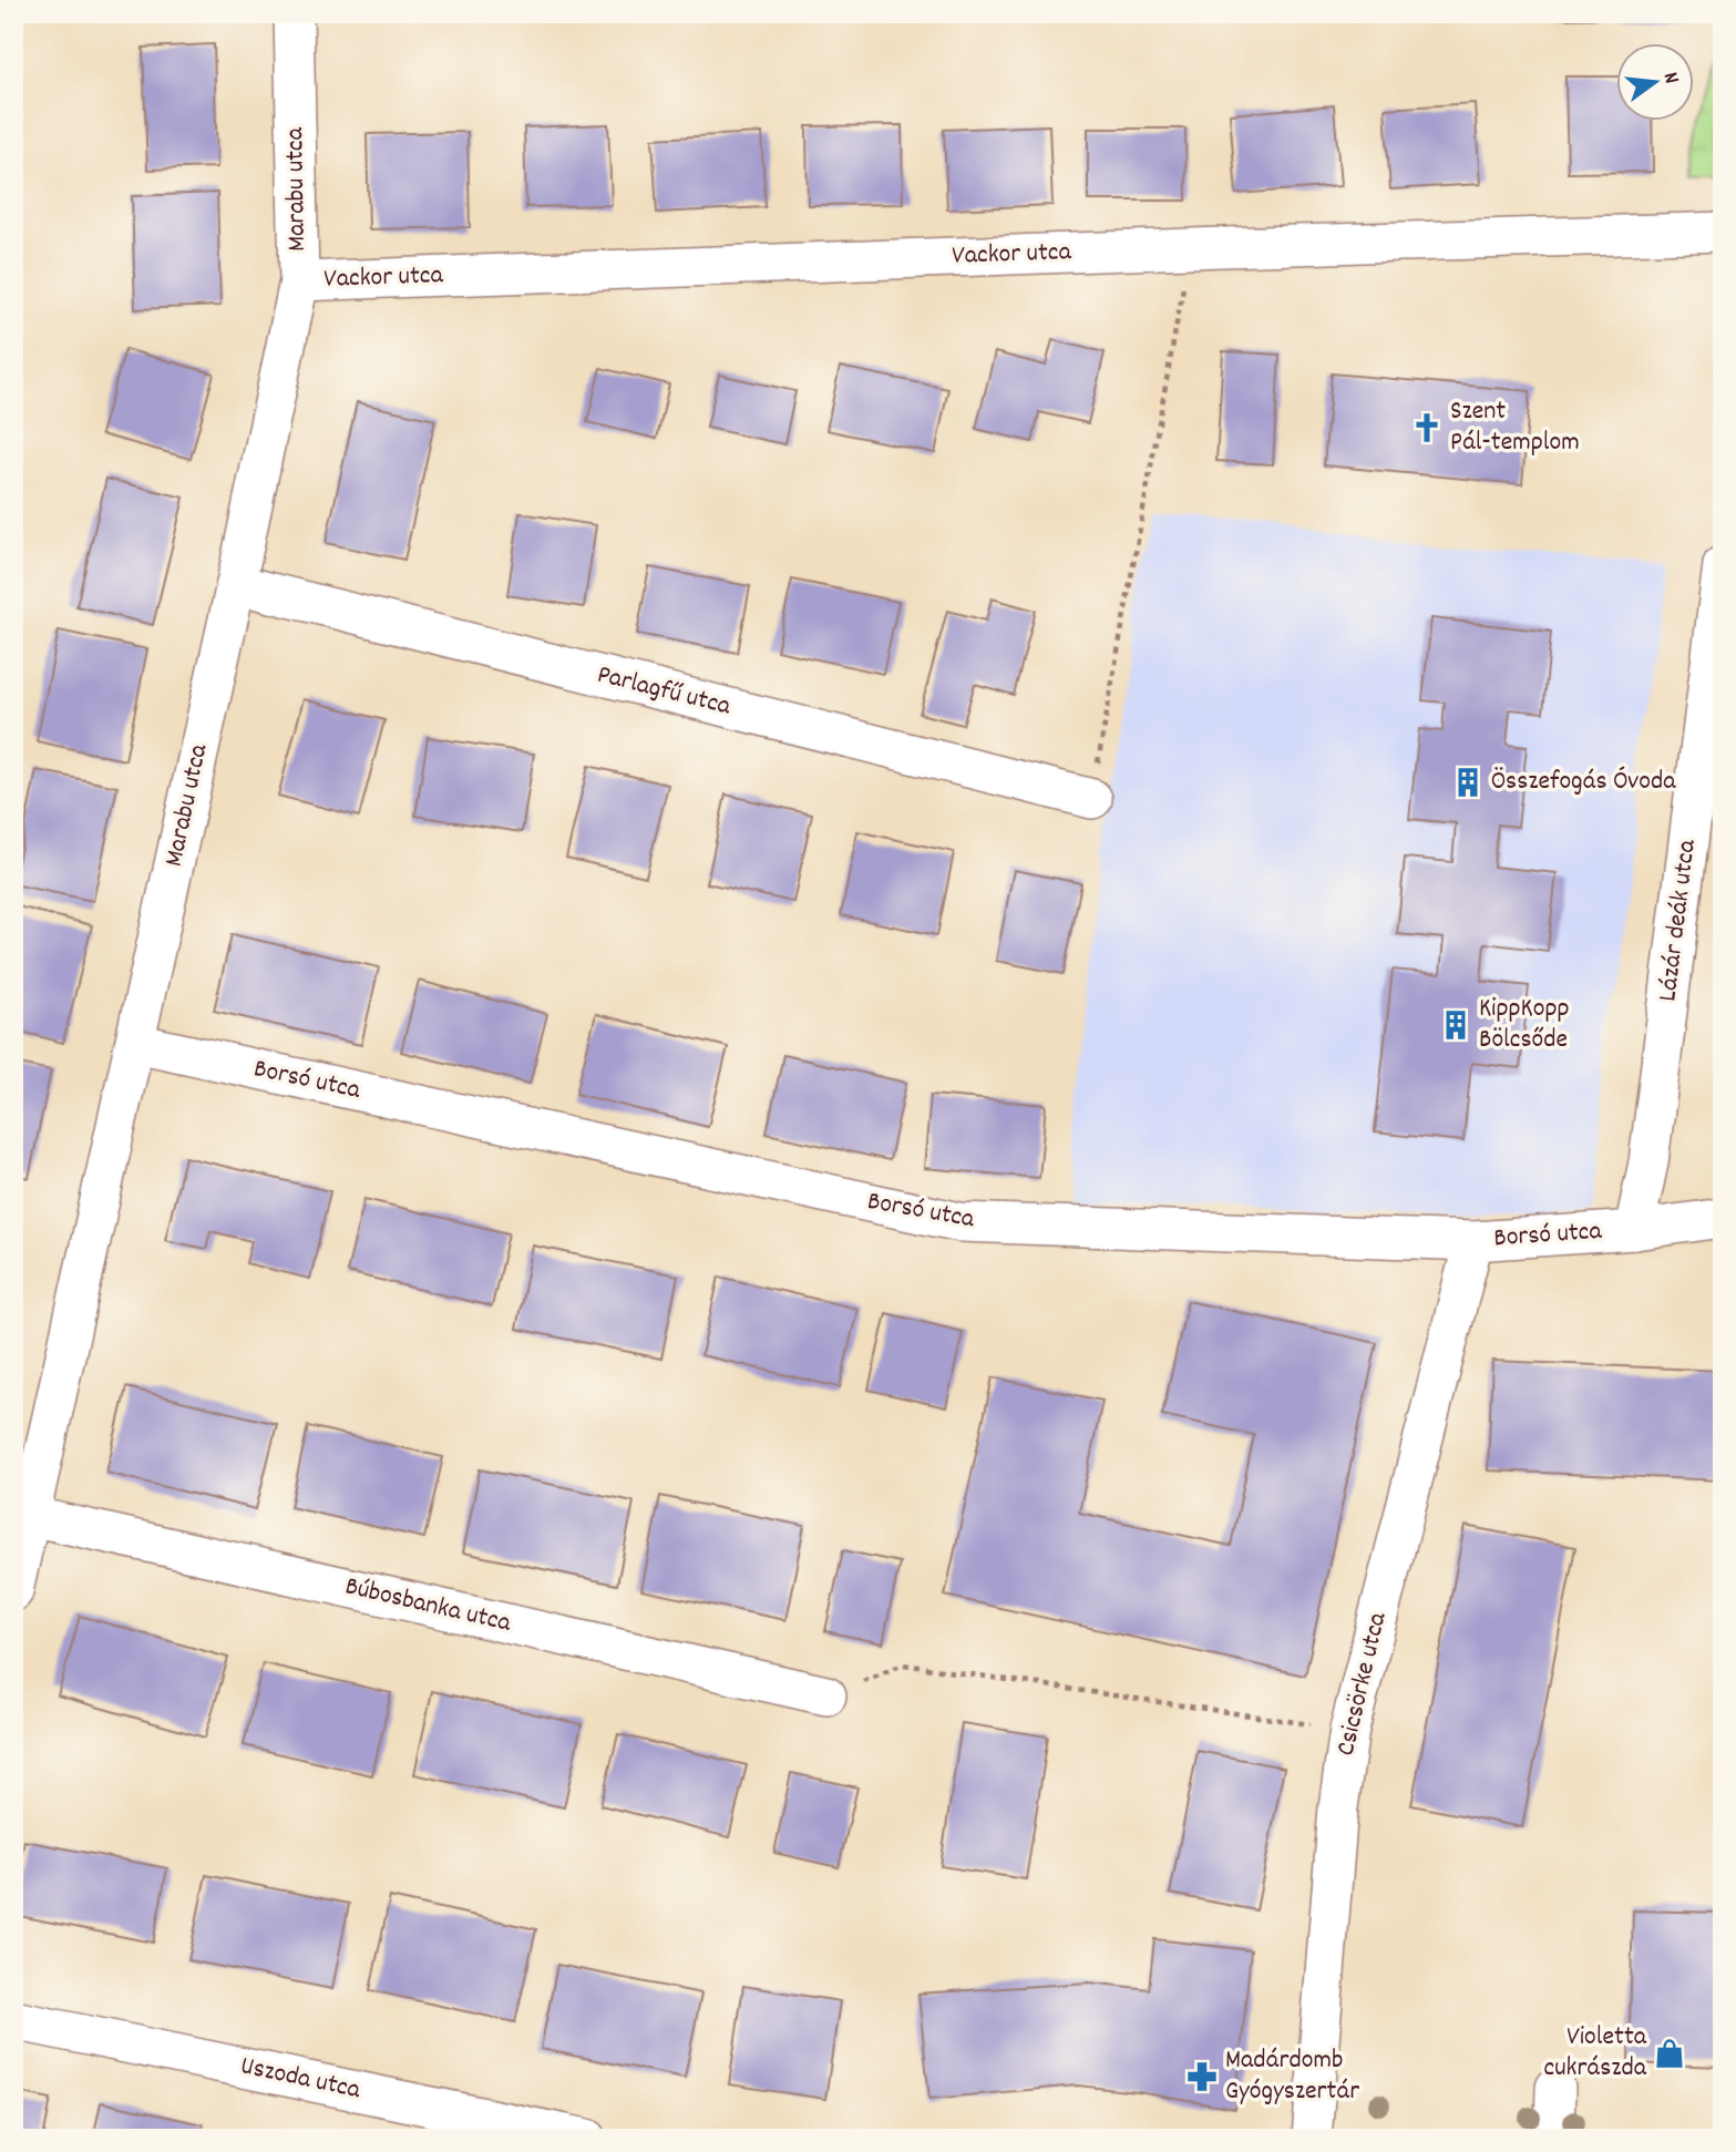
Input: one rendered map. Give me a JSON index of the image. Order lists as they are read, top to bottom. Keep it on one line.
{"streets":{"street":["Marabu utca","Vackor utca","Parlagfű utca","Lázár deák utca","Borsó utca","Búbosbanka utca","Csicsörke utca","Uszoda utca"]},"crossings":[["Marabu utca","Vackor utca"],["Marabu utca","Parlagfű utca"],["Marabu utca","Borsó utca"],["Marabu utca","Búbosbanka utca"],["Lázár deák utca","Borsó utca"],["Borsó utca","Csicsörke utca"]],"places":{"church":["Szent Pál-templom"],"building":["Összefogás Óvoda","KippKopp Bölcsőde"],"shop":["Violetta cukrászda"],"pharmacy":["Madárdomb Gyógyszertár"]},"north":"right"}
